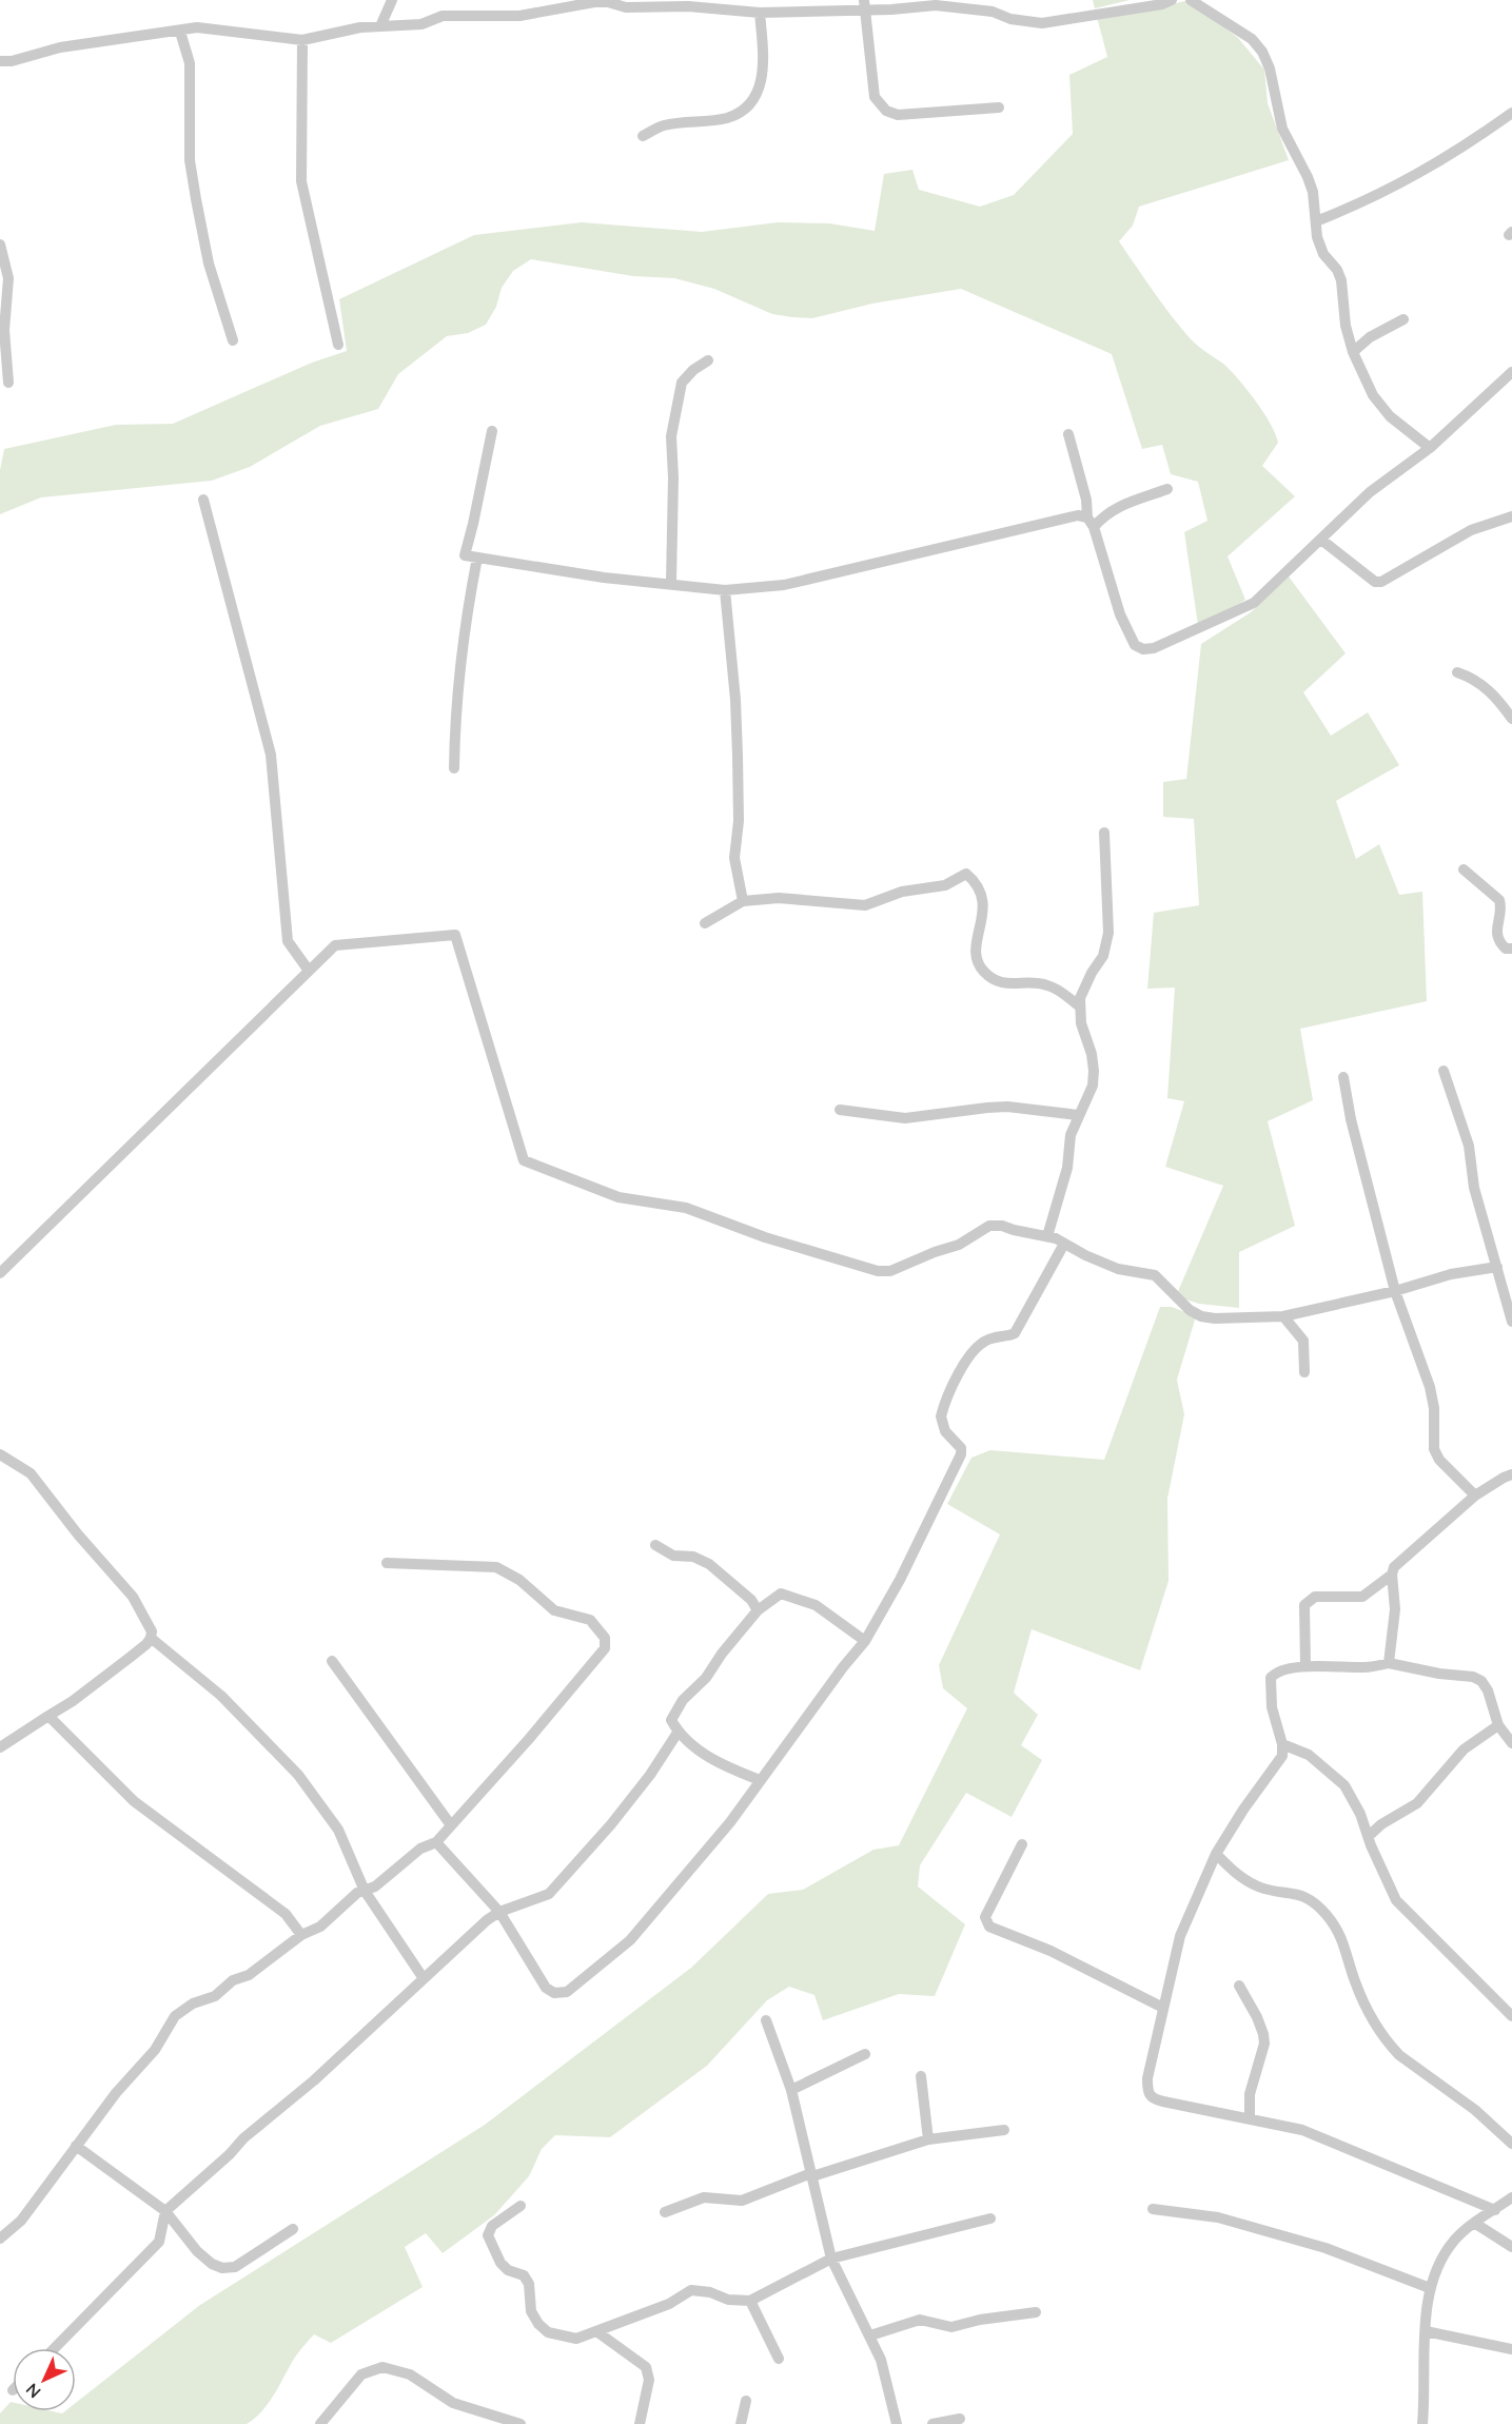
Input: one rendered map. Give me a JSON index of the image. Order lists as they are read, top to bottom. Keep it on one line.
{"north":"bottom left"}
